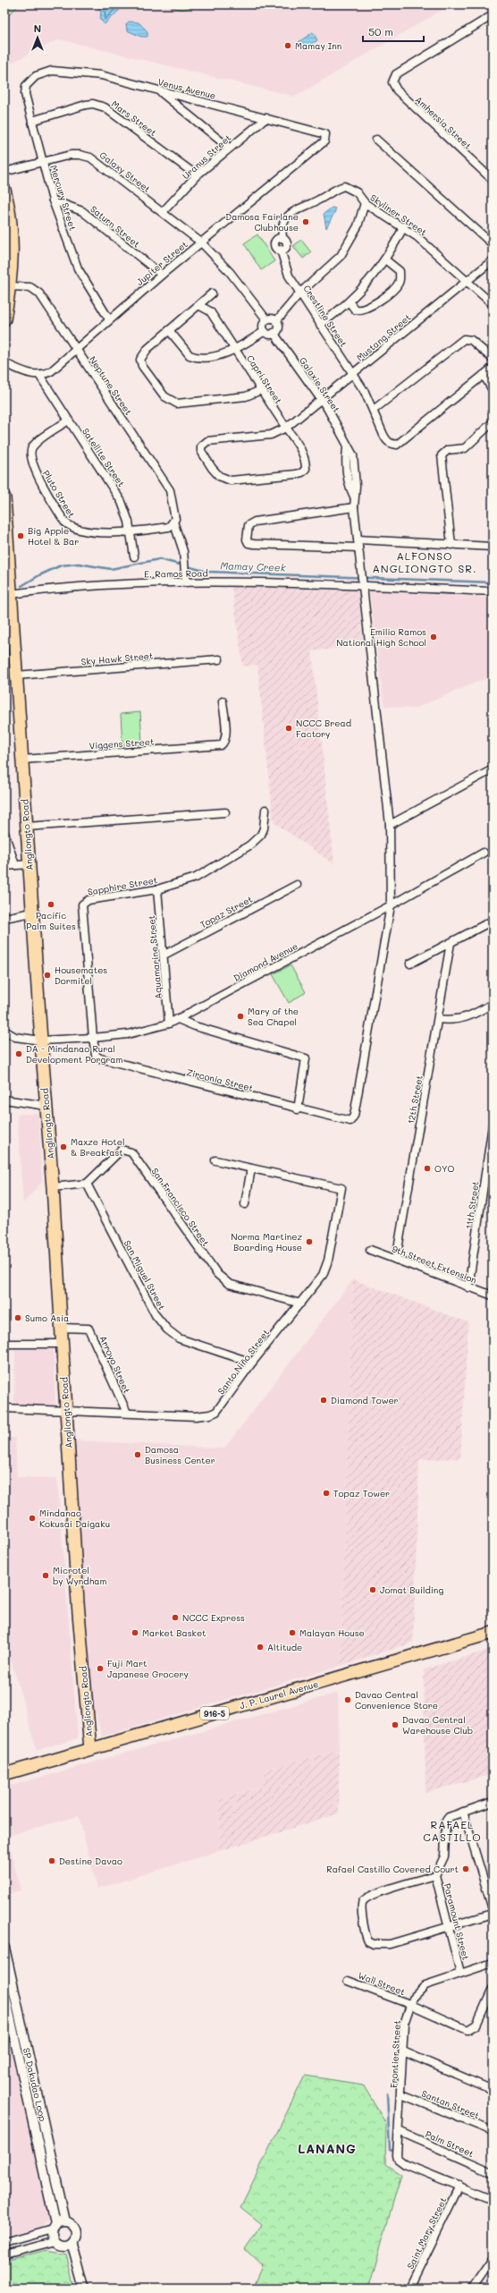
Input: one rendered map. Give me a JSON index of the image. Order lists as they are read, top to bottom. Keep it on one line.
{"streets":{"main road":["Angliongto Road","J. P. Laurel Avenue","916-5"],"street":["Venus Avenue","Mars Street","Amhersia Street","Uranus Street","Galaxy Street","Mercury Street","Skyliner Street","Saturn Street","Jupiter Street","Crestline Street","Mustang Street","Capri Street","Galaxie Street","Neptune Street","Satellite Street","Pluto Street","E. Ramos Road","Sky Hawk Street","Viggens Street","Sapphire Street","Topaz Street","Aquamarine Street","Diamond Avenue","Zirconia Street","12th Street","11th Street","San Francisco Street","9th Street Extension","San Miguel Street","Santo Niño Street","Arroyo Street","Paramount Street","Wall Street","Frontier Street","SP Dakudao Loop","Santan Street","Palm Street","Saint Mary Street"]},"crossings":[["Venus Avenue","Uranus Street"],["Venus Avenue","Mercury Street"],["Venus Avenue","Jupiter Street"],["Mars Street","Uranus Street"],["Mars Street","Mercury Street"],["Uranus Street","Galaxy Street"],["Galaxy Street","Mercury Street"],["Galaxy Street","Jupiter Street"],["Galaxy Street","Galaxie Street"],["Mercury Street","Saturn Street"],["Mercury Street","Jupiter Street"],["Skyliner Street","Crestline Street"],["Skyliner Street","Mustang Street"],["Saturn Street","Jupiter Street"],["Jupiter Street","Neptune Street"],["Jupiter Street","Satellite Street"],["Crestline Street","Mustang Street"],["Mustang Street","Capri Street"],["Mustang Street","Galaxie Street"],["Neptune Street","Pluto Street"],["Neptune Street","E. Ramos Road"],["Satellite Street","Pluto Street"],["E. Ramos Road","Angliongto Road"],["Sky Hawk Street","Angliongto Road"],["Viggens Street","Angliongto Road"],["Angliongto Road","Diamond Avenue"],["Angliongto Road","Santo Niño Street"],["Angliongto Road","Arroyo Street"],["Angliongto Road","J. P. Laurel Avenue"],["Sapphire Street","Aquamarine Street"],["Sapphire Street","Diamond Avenue"],["Sapphire Street","Zirconia Street"],["Topaz Street","Aquamarine Street"],["Aquamarine Street","Diamond Avenue"],["Diamond Avenue","Zirconia Street"],["12th Street","9th Street Extension"],["11th Street","9th Street Extension"],["San Francisco Street","San Miguel Street"],["San Francisco Street","Santo Niño Street"],["San Miguel Street","Santo Niño Street"],["Santo Niño Street","Arroyo Street"],["Paramount Street","Frontier Street"],["Wall Street","Frontier Street"],["Frontier Street","Santan Street"],["Frontier Street","Palm Street"],["Frontier Street","Saint Mary Street"]],"districts":["ALFONSO ANGLIONGTO SR.","RAFAEL CASTILLO","LANANG"],"water":["Mamay Creek"],"places":["Mamay Inn","Damosa Fairlane Clubhouse","Big Apple Hotel & Bar","Emilio Ramos National High School","NCCC Bread Factory","Pacific Palm Suites","Housemates Dormitel","Mary of the Sea Chapel","DA - Mindanao Rural Development Porgram","Maxze Hotel & Breakfast","OYO","Norma Martinez Boarding House","Sumo Asia","Diamond Tower","Damosa Business Center","Topaz Tower","Mindanao Kokusai Daigaku","Microtel by Wyndham","Jomat Building","NCCC Express","Market Basket","Malayan House","Altitude","Fuji Mart Japanese Grocery","Davao Central Convenience Store","Davao Central Warehouse Club","Destine Davao","Rafael Castillo Covered Court"],"scale_bar":"50 m","north":"top"}
